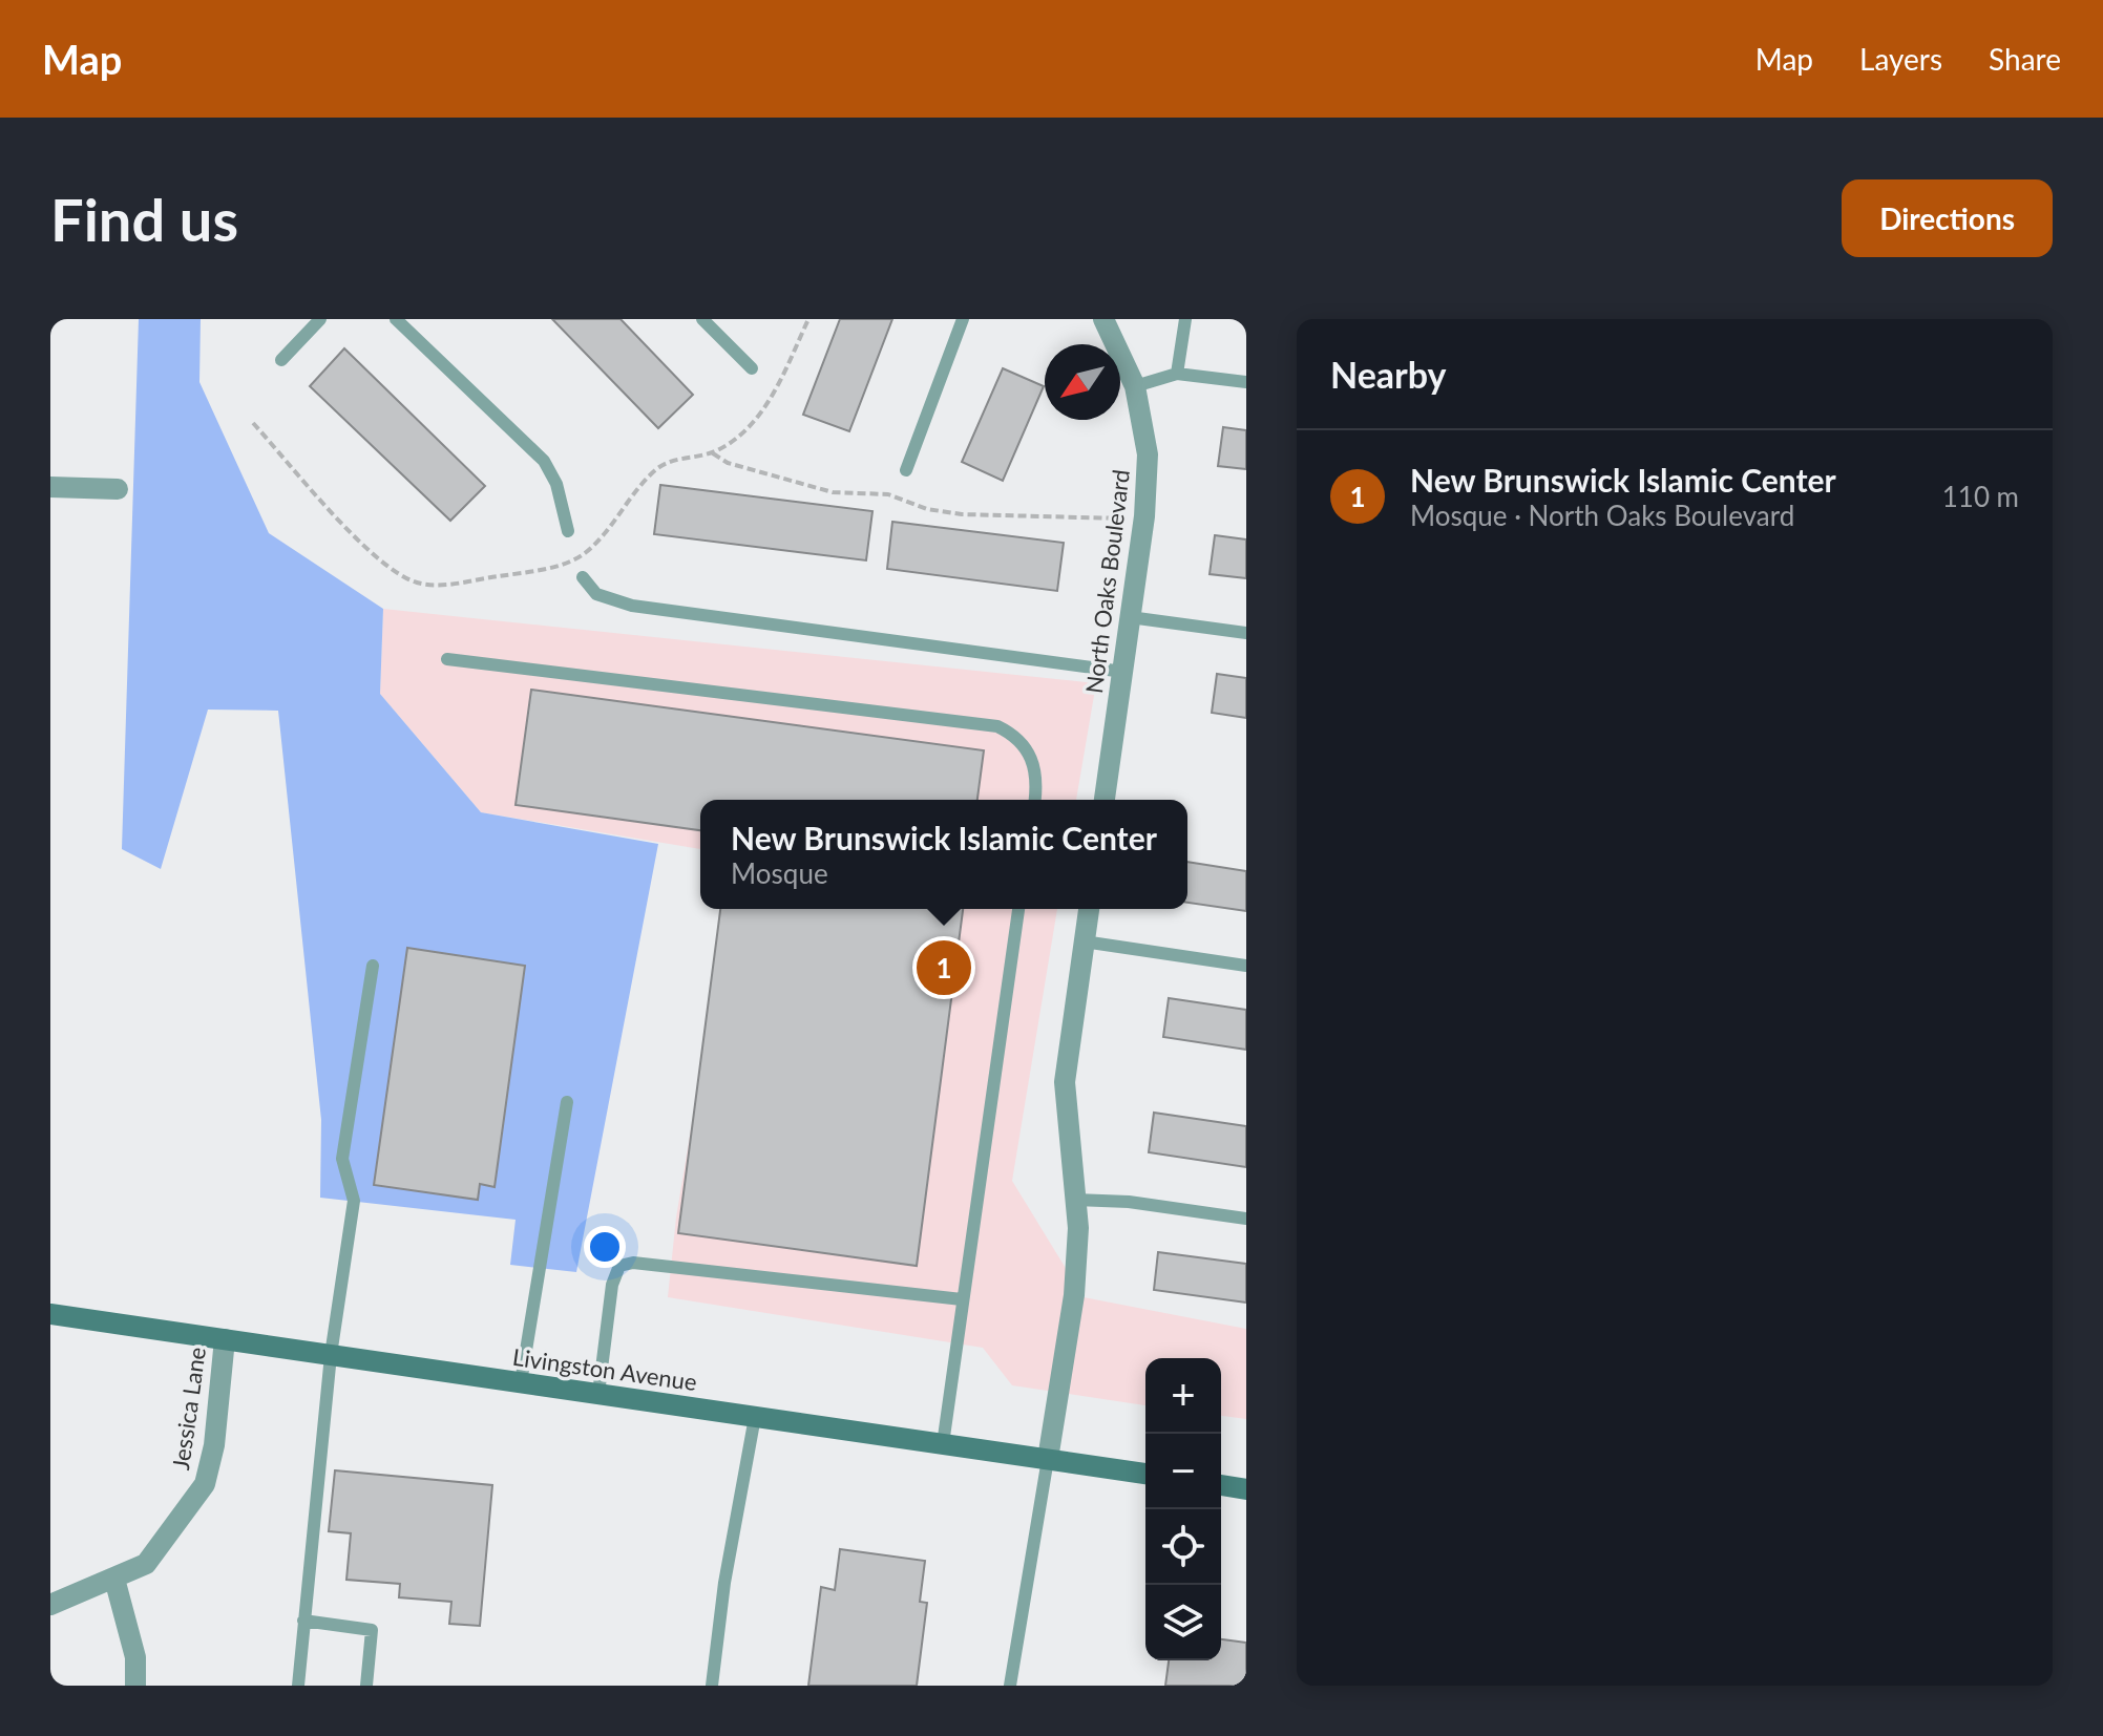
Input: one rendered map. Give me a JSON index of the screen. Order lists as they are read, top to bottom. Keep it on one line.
{"streets":{"main road":["Livingston Avenue"],"street":["North Oaks Boulevard","Jessica Lane"]},"crossings":[["Livingston Avenue","Jessica Lane"]],"north":"bottom left","page":{"header":"Map","nav":["Map","Layers","Share"],"buttons":"Directions","title":"Find us","heading":"Nearby","list":[{"mark":"1","name":"New Brunswick Islamic Center","note":"Mosque · North Oaks Boulevard","value":"110 m"}],"popup":["New Brunswick Islamic Center","Mosque"],"pins":"1","map_buttons":["+","−"]}}
